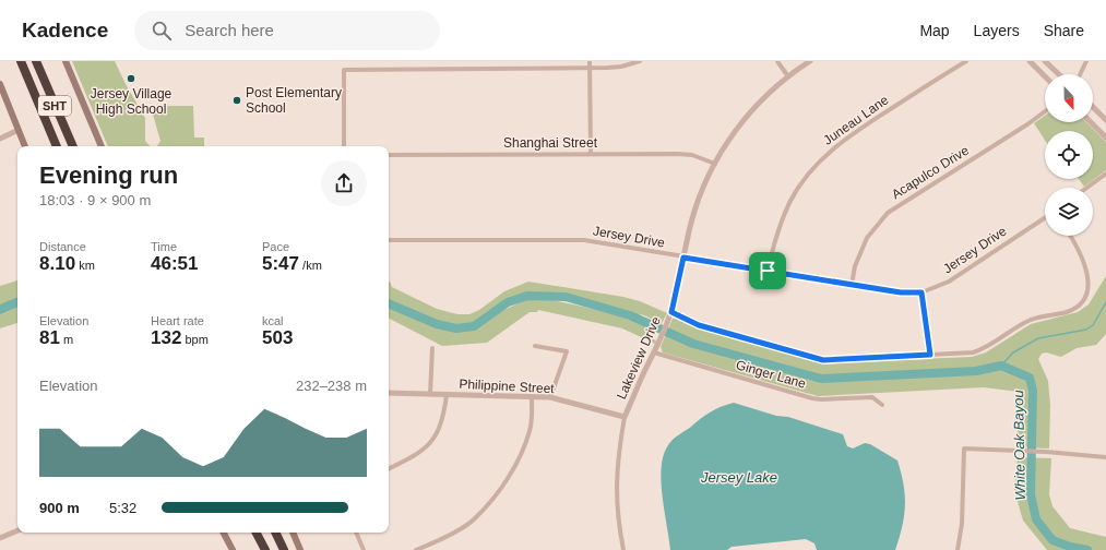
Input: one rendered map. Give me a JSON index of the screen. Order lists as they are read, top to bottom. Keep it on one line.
{"streets":{"highway":["SHT"],"street":["Juneau Lane","Shanghai Street","Acapulco Drive","Jersey Drive","Lakeview Drive","Ginger Lane","Philippine Street"]},"crossings":[["Juneau Lane","Jersey Drive"],["Shanghai Street","Lakeview Drive"],["Acapulco Drive","Jersey Drive"],["Jersey Drive","Lakeview Drive"],["Lakeview Drive","Ginger Lane"],["Lakeview Drive","Philippine Street"]],"water":["White Oak Bayou","Jersey Lake"],"places":["Jersey Village High School","Post Elementary School"],"north":"bottom","page":{"header":"Kadence","search":"Search here","nav":["Map","Layers","Share"],"heading":["Evening run","18:03 · 9 × 900 m"],"stats":[["Distance","8.10 km"],["Time","46:51"],["Pace","5:47 /km"],["Elevation","81 m"],["Heart rate","132 bpm"],["kcal","503"]],"chart":["Elevation","232–238 m"],"list":[{"name":"900 m","note":"5:32"}]}}
